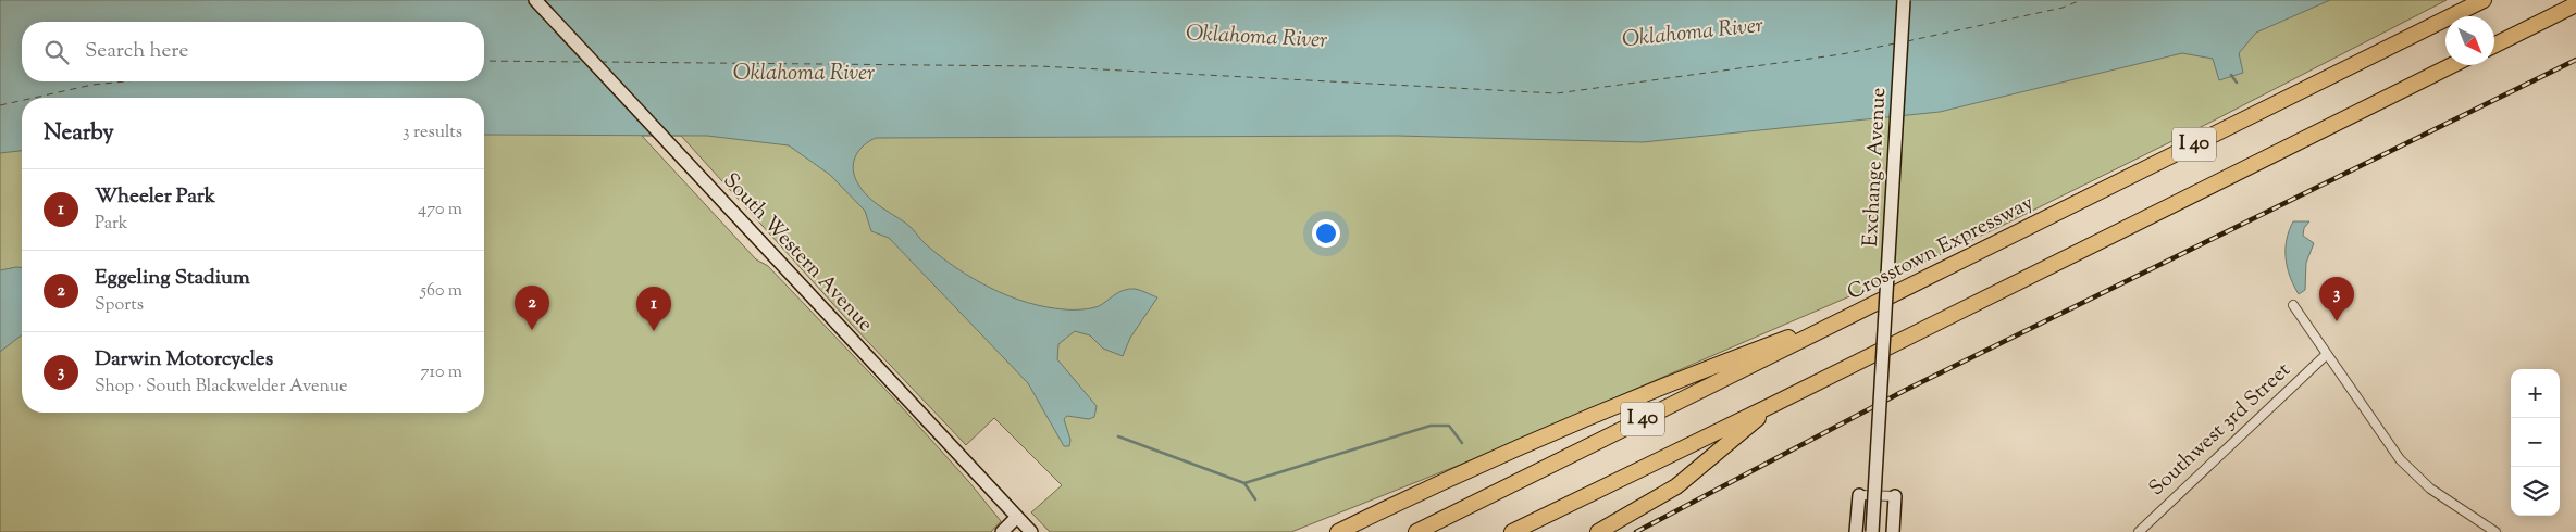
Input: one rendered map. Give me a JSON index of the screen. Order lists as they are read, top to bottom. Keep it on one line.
{"streets":{"highway":["I 40","Crosstown Expressway"],"main road":["Exchange Avenue","South Western Avenue"],"street":["Southwest 3rd Street"]},"water":["Oklahoma River"],"north":"bottom right","page":{"search":"Search here","heading":["Nearby","3 results"],"list":[{"mark":"1","name":"Wheeler Park","note":"Park","value":"470 m"},{"mark":"2","name":"Eggeling Stadium","note":"Sports","value":"560 m"},{"mark":"3","name":"Darwin Motorcycles","note":"Shop · South Blackwelder Avenue","value":"710 m"}],"pins":["3","2","1"],"map_buttons":["+","−"]}}
